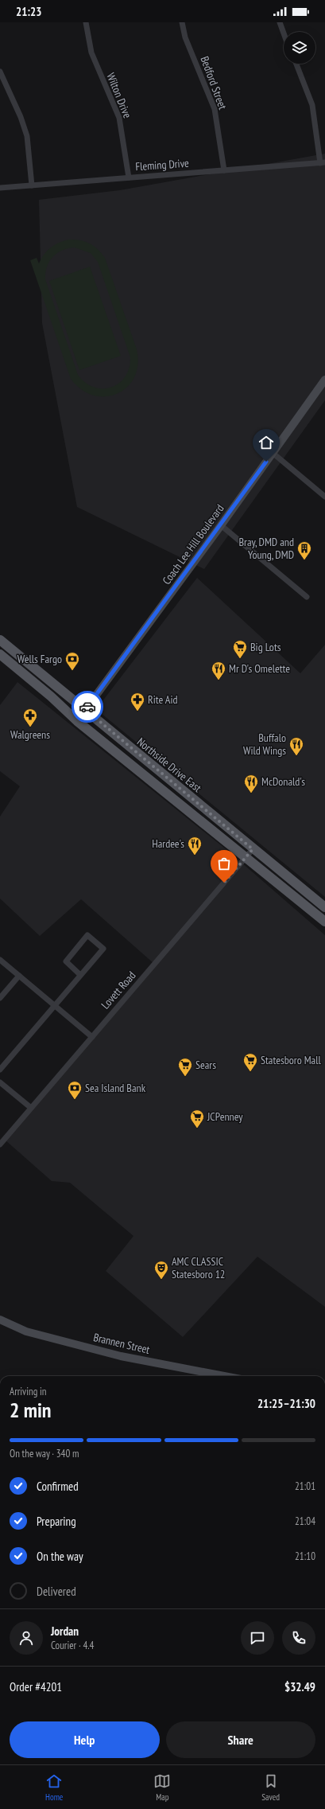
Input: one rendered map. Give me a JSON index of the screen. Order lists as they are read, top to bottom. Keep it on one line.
{"streets":{"main road":["Northside Drive East"],"street":["Bedford Street","Wilton Drive","Fleming Drive","Coach Lee Hill Boulevard","Lovett Road","Brannen Street"]},"crossings":[["Bedford Street","Fleming Drive"],["Wilton Drive","Fleming Drive"],["Coach Lee Hill Boulevard","Northside Drive East"],["Northside Drive East","Lovett Road"]],"places":{"building":["Bray, DMD and Young, DMD"],"supermarket":["Big Lots","Statesboro Mall","Sears","JCPenney"],"bank":["Wells Fargo","Sea Island Bank"],"restaurant":["Mr D's Omelette","Buffalo Wild Wings","McDonald's","Hardee's"],"pharmacy":["Rite Aid","Walgreens"],"theatre":["AMC CLASSIC Statesboro 12"]},"page":{"status":"21:23","heading":["2 min","Arriving in","21:25–21:30"],"panel":["Jordan","Courier · 4.4","Order #4201","$32.49"],"bar":"On the way · 340 m","list":[["Confirmed","21:01"],["Preparing","21:04"],["On the way","21:10"],"Delivered"],"buttons":["Help","Share"],"tabs":["Home","Map","Saved"]}}
